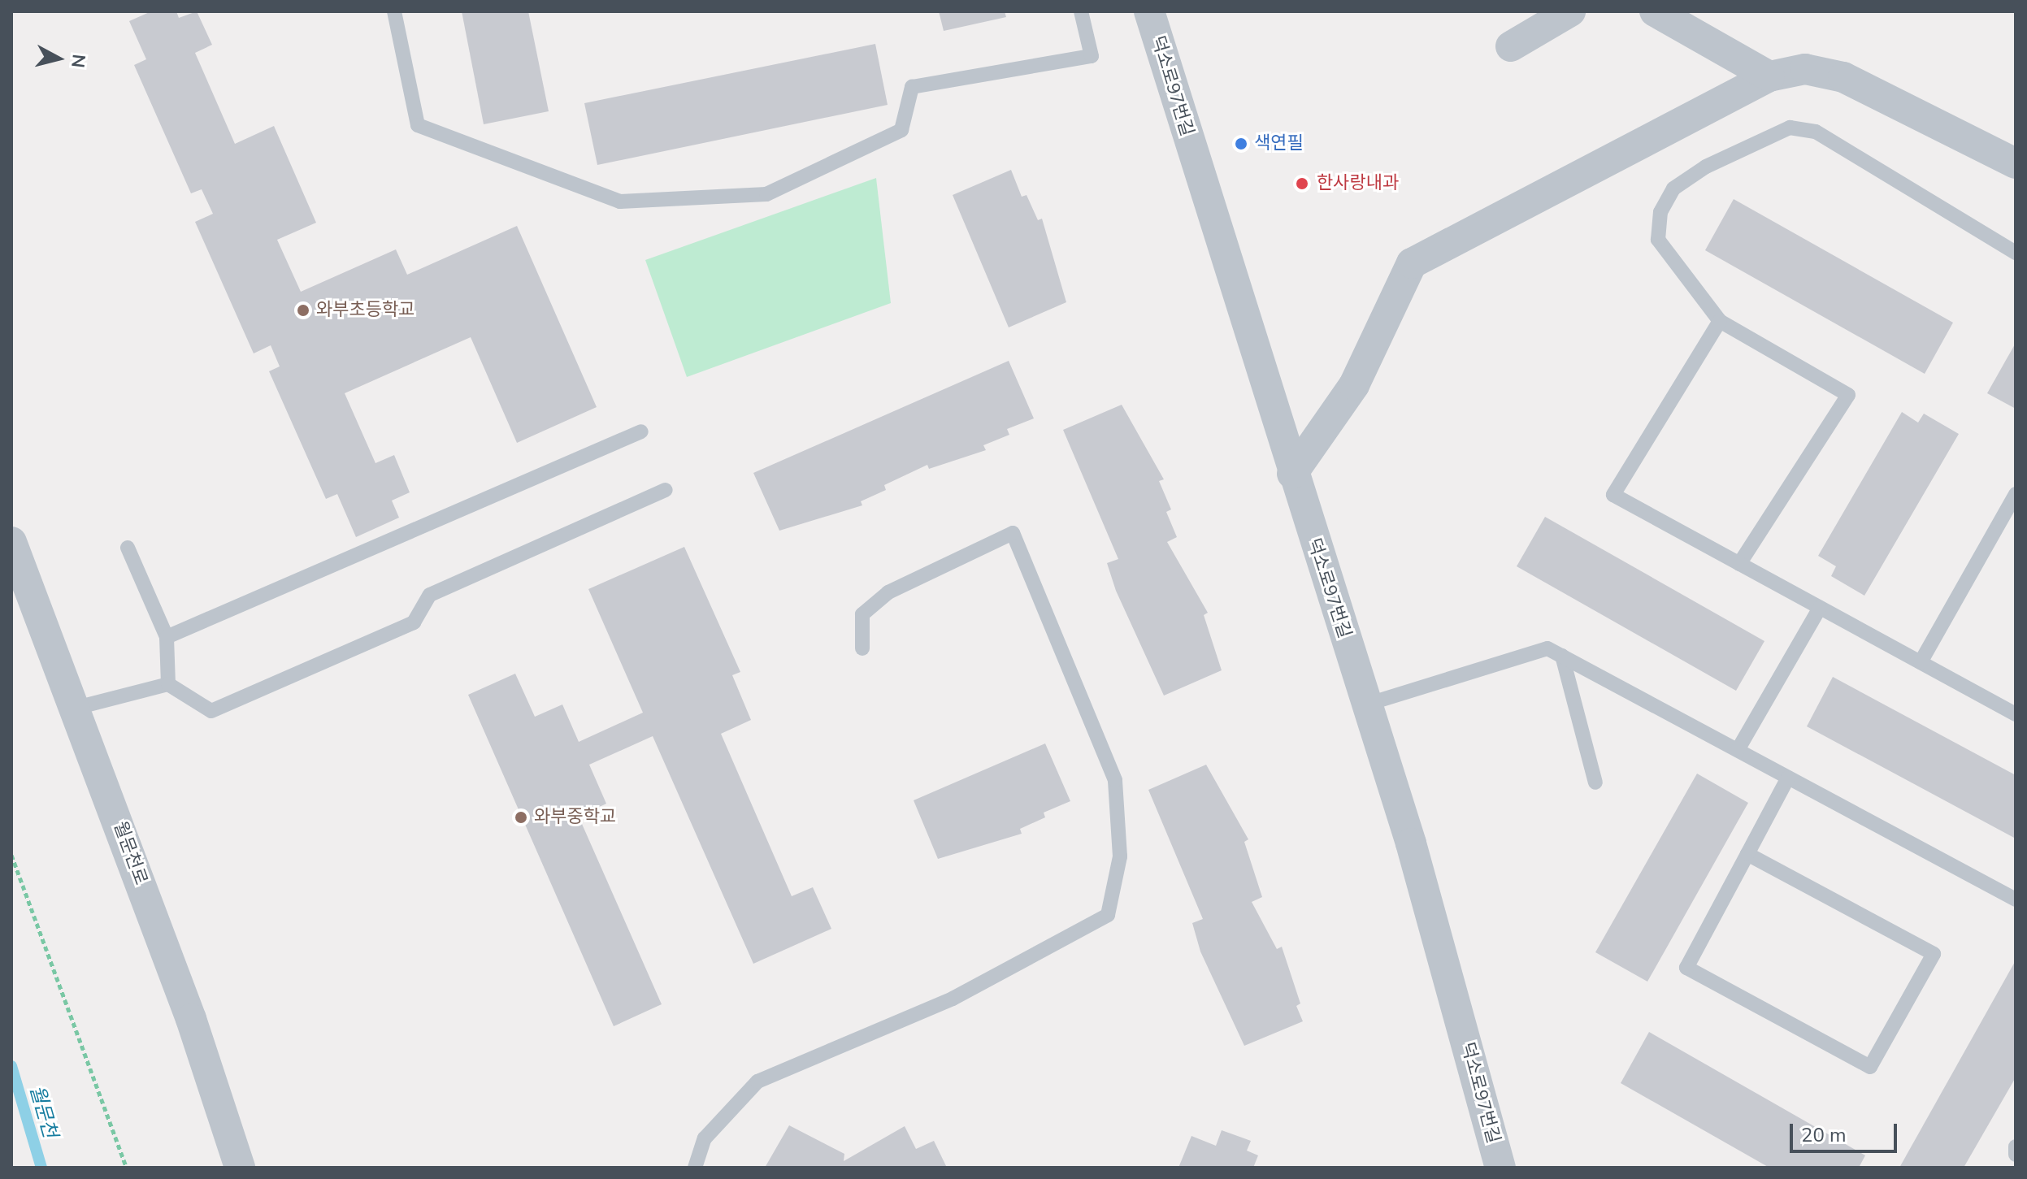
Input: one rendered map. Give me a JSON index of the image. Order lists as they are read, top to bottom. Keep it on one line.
{"streets":{"street":["덕소로97번길","월문천로"]},"water":["월문천"],"places":["색연필","한사랑내과","와부초등학교","와부중학교"],"scale_bar":"20 m","north":"right"}
